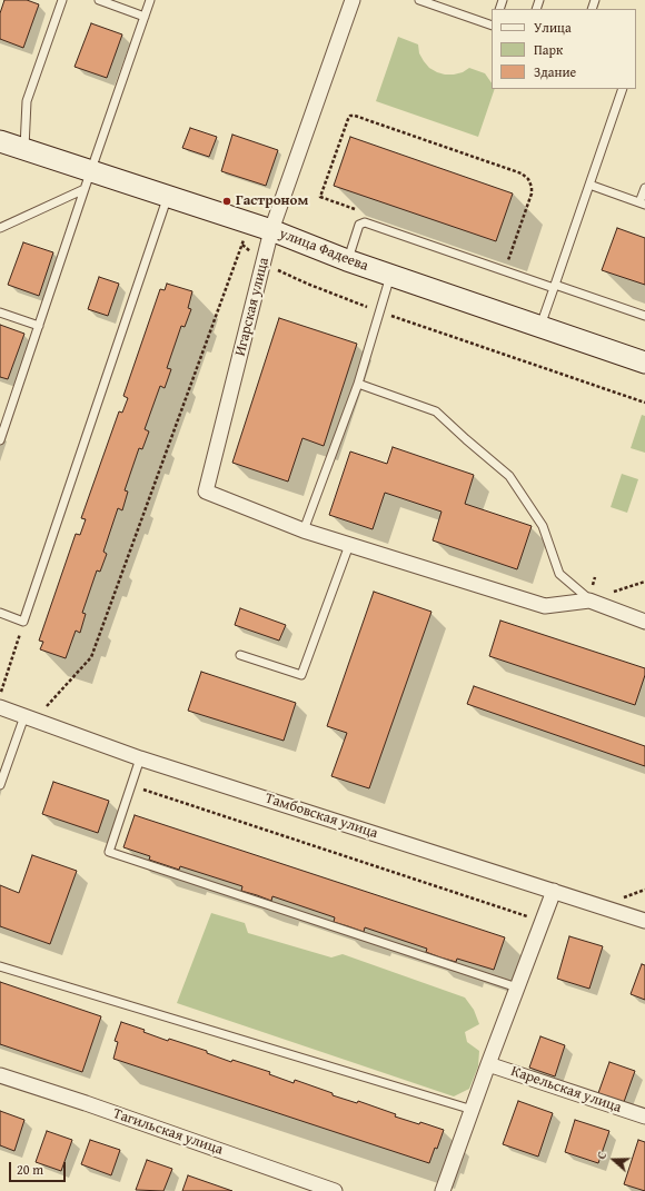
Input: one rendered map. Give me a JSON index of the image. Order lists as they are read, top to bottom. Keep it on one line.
{"streets":{"street":["улица Фадеева","Игарская улица","Тамбовская улица","Карельская улица","Тагильская улица"]},"crossings":[["улица Фадеева","Игарская улица"]],"places":["Гастроном"],"legend":["Улица","Парк","Здание"],"scale_bar":"20 m","north":"left"}
